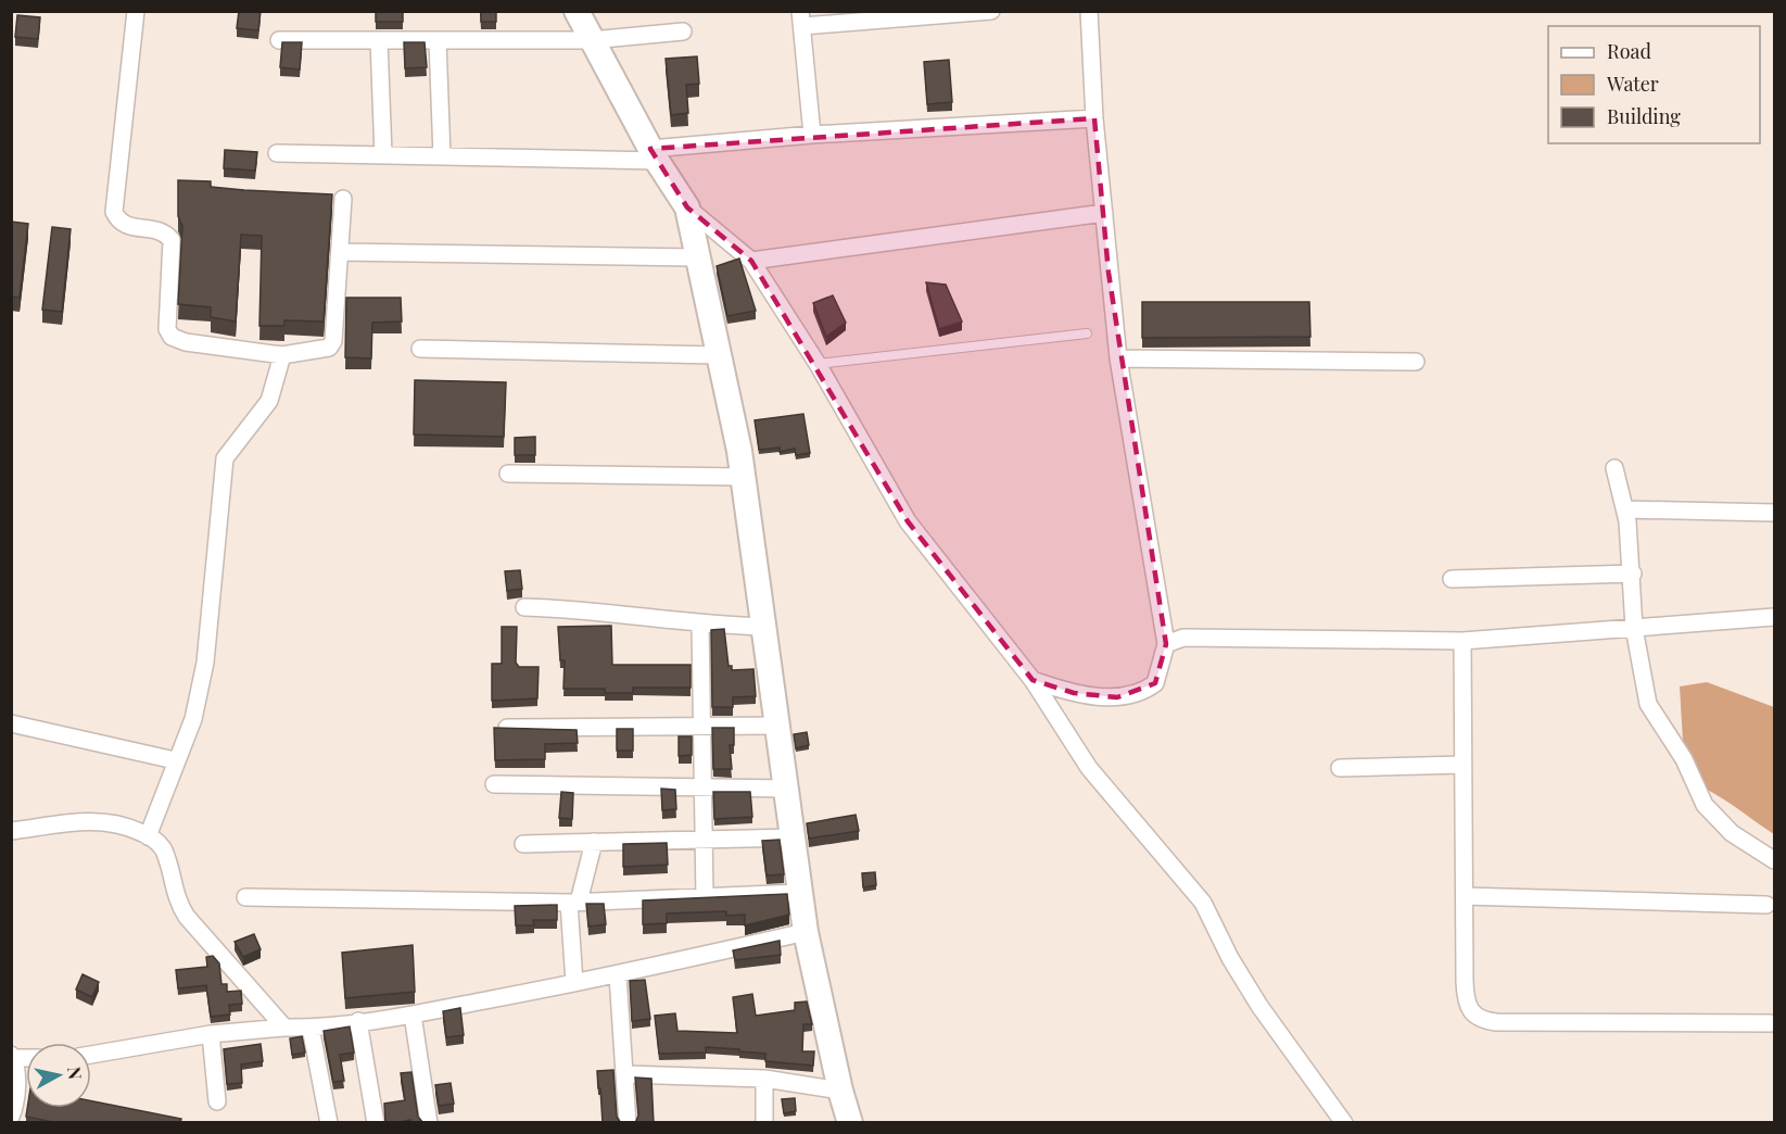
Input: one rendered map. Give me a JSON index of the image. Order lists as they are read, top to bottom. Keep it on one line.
{"legend":["Road","Water","Building"],"north":"right"}
